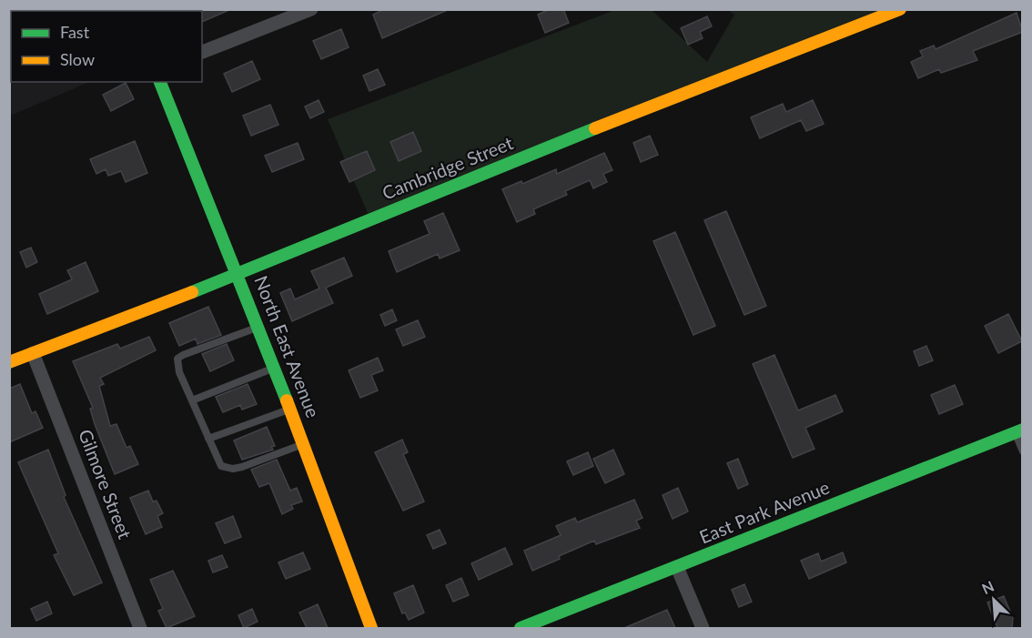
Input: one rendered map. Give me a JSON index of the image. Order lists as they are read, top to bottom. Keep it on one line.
{"streets":{"street":["Cambridge Street","North East Avenue","Gilmore Street","East Park Avenue"]},"crossings":[["Cambridge Street","North East Avenue"],["Cambridge Street","Gilmore Street"]],"legend":["Fast","Slow"],"north":"top left"}
